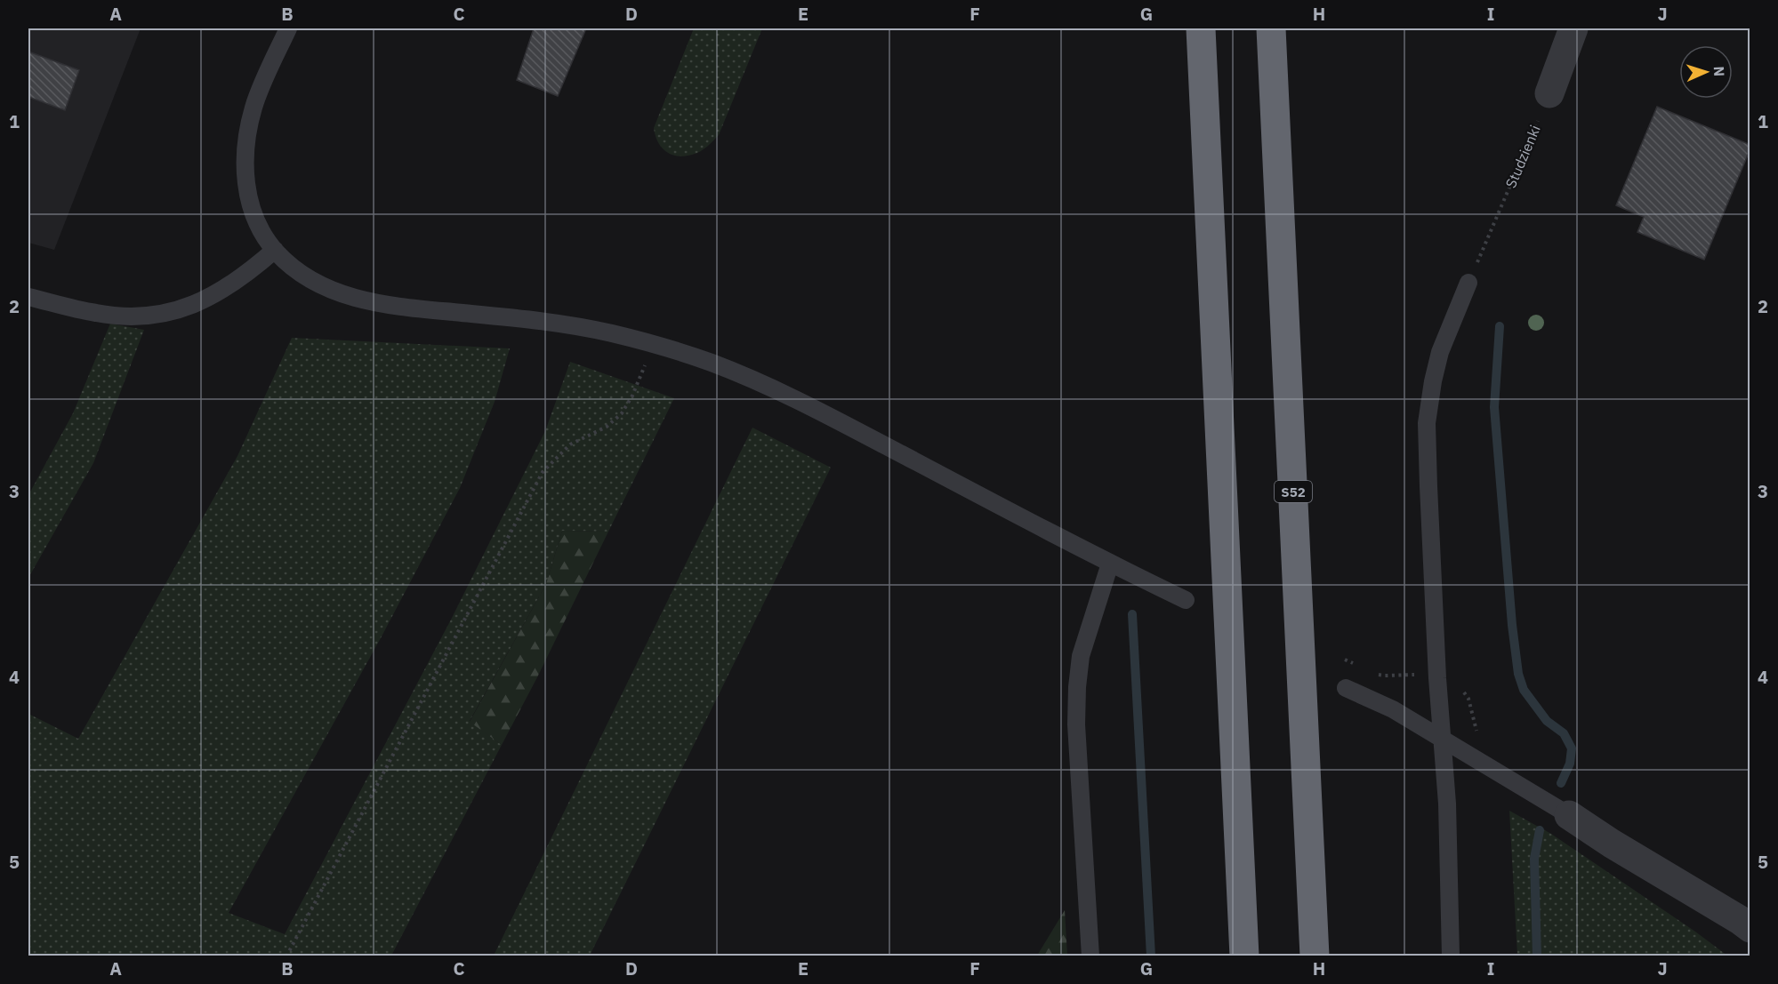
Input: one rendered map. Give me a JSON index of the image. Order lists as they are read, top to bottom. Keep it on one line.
{"streets":{"highway":["S52"],"path":["Studzienki"]},"north":"right","grid":{"columns":["A","B","C","D","E","F","G","H","I","J"],"rows":["1","2","3","4","5"]}}
